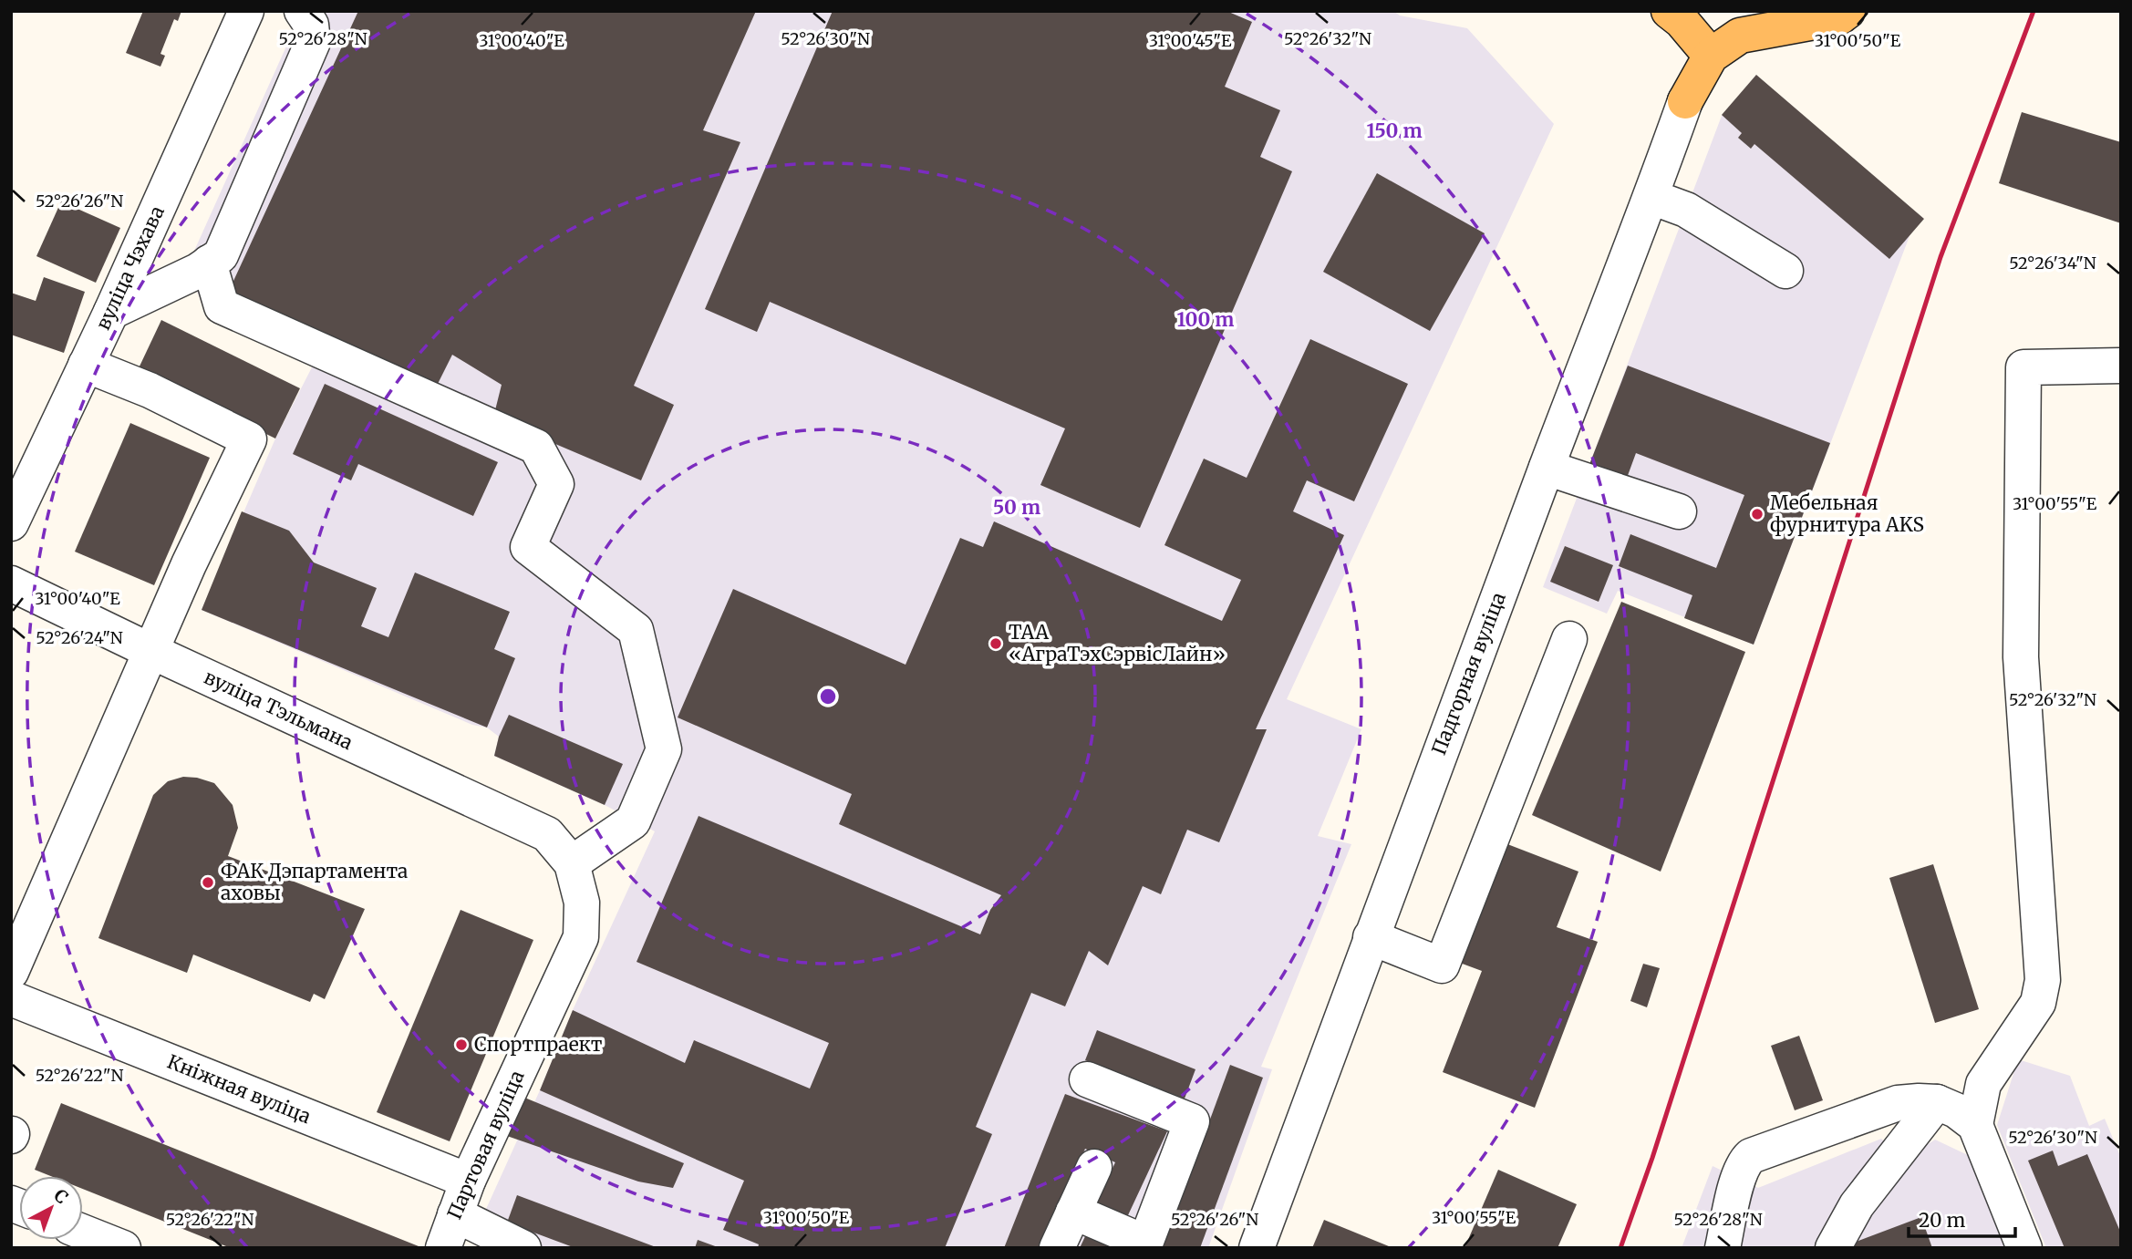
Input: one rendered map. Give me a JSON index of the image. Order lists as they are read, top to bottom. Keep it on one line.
{"streets":{"street":["вуліца Чэхава","Падгорная вуліца","вуліца Тэльмана","Кніжная вуліца","Партовая вуліца"]},"crossings":[["вуліца Тэльмана","Партовая вуліца"],["Кніжная вуліца","Партовая вуліца"]],"places":["Мебельная фурнитура AKS","ТАА «АграТэхСэрвісЛайн»","ФАК Дэпартамента аховы","Спортпраект"],"scale_bar":"20 m","north":"top right","coordinates":["52°26'28\"N","52°26'30\"N","52°26'32\"N","31°00'40\"E","31°00'45\"E","31°00'50\"E","52°26'26\"N","52°26'34\"N","31°00'55\"E","52°26'24\"N","52°26'22\"N"],"rings":["150 m","100 m","50 m"]}
